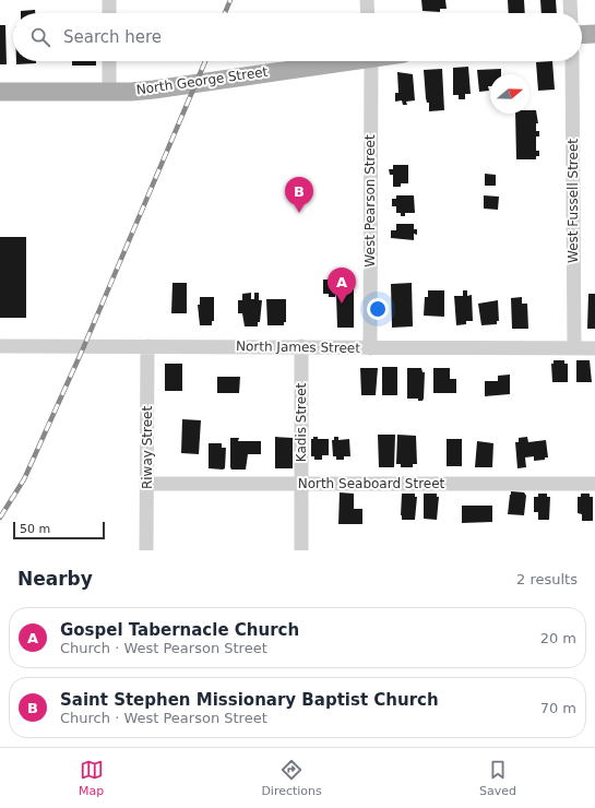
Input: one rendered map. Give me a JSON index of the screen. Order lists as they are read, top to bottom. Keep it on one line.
{"streets":{"main road":["North George Street"],"street":["West Pearson Street","West Fussell Street","North James Street","Kadis Street","Riway Street","North Seaboard Street"]},"crossings":[["West Pearson Street","North James Street"],["West Fussell Street","North James Street"],["North James Street","Kadis Street"],["North James Street","Riway Street"],["Kadis Street","North Seaboard Street"],["Riway Street","North Seaboard Street"]],"scale_bar":"50 m","north":"right","page":{"search":"Search here","pins":["B","A"],"scale":"50 m","heading":["Nearby","2 results"],"list":[{"mark":"A","name":"Gospel Tabernacle Church","note":"Church · West Pearson Street","value":"20 m"},{"mark":"B","name":"Saint Stephen Missionary Baptist Church","note":"Church · West Pearson Street","value":"70 m"}],"nav":["Map","Directions","Saved"]}}
